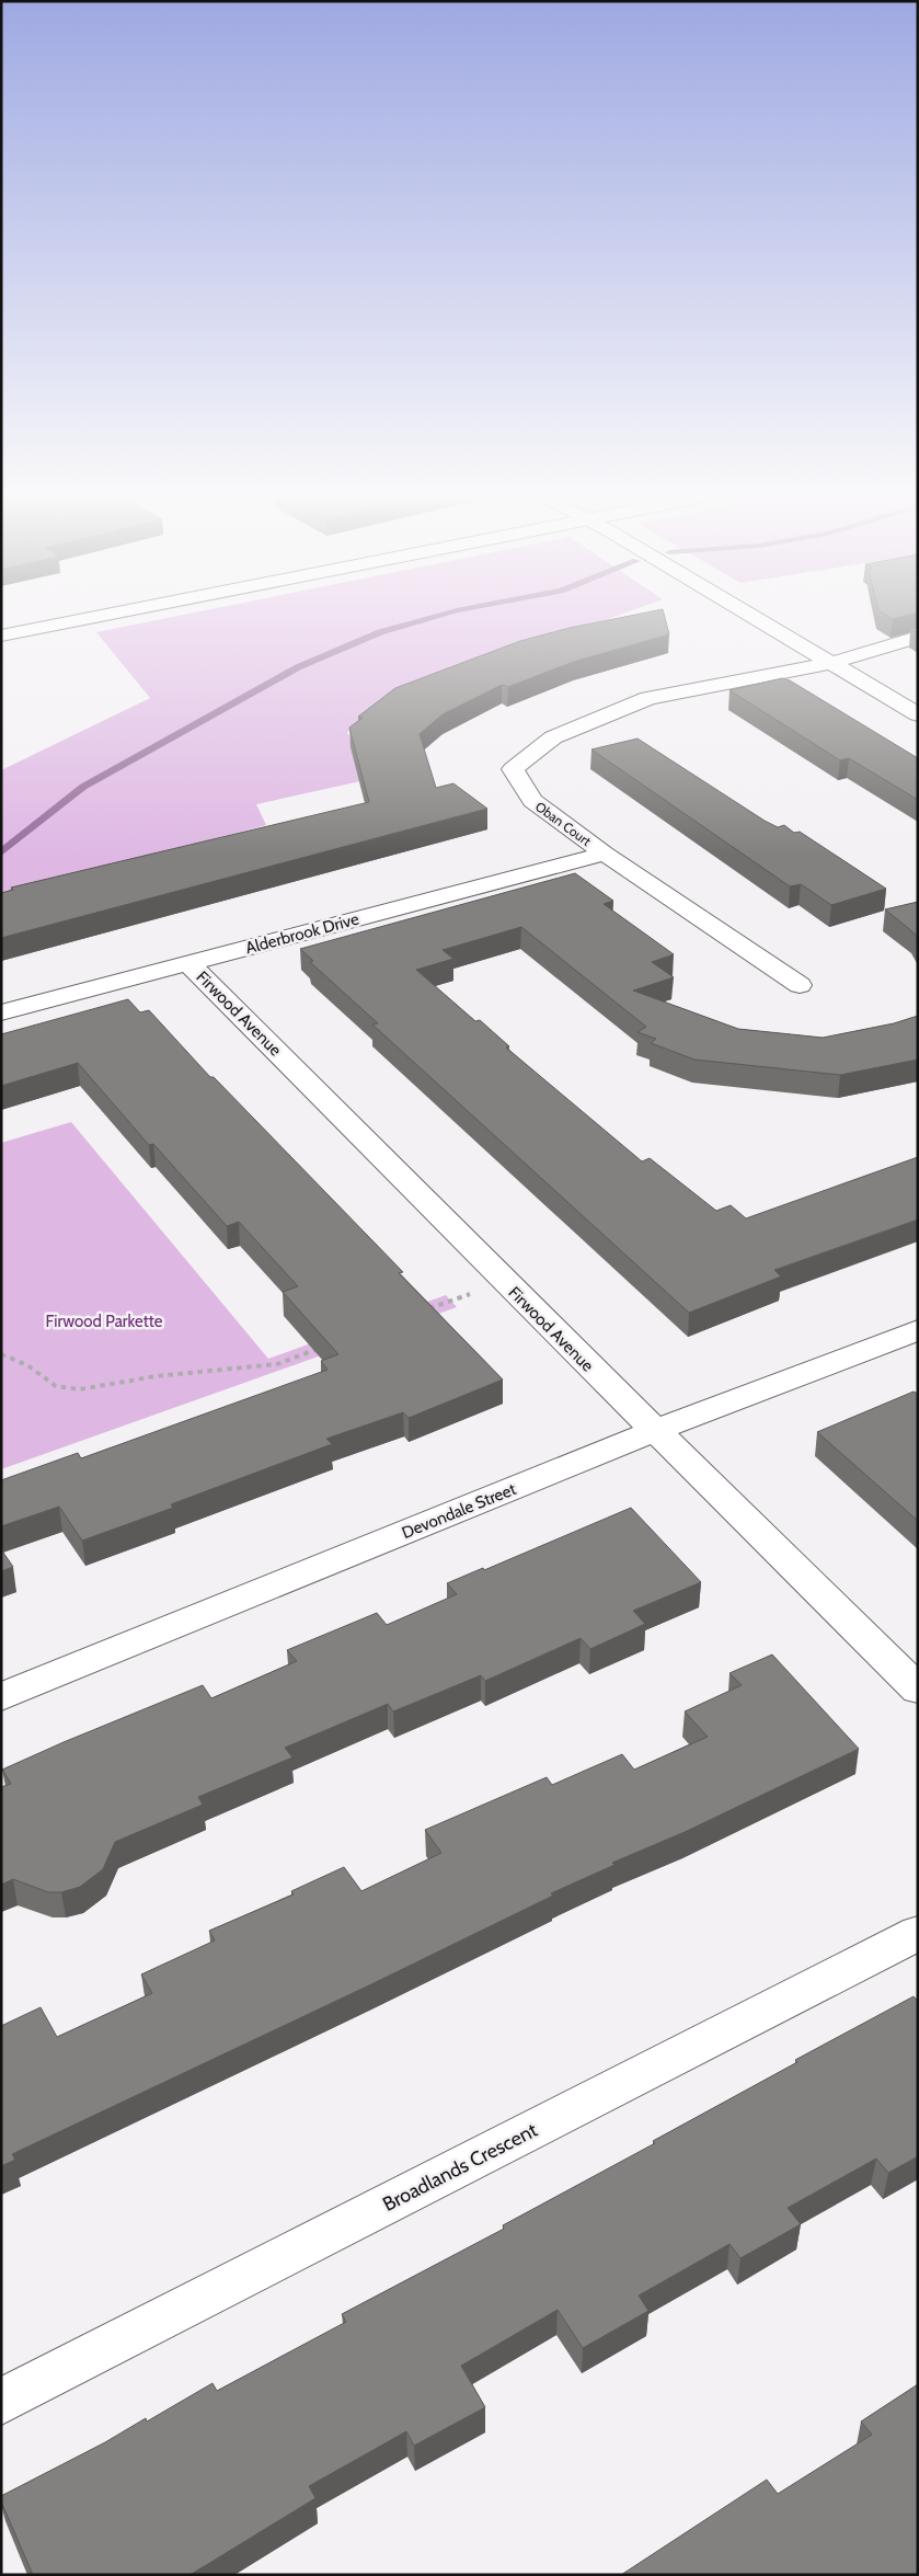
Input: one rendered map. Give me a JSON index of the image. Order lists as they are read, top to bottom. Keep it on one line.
{"streets":{"street":["Oban Court","Alderbrook Drive","Firwood Avenue","Devondale Street","Broadlands Crescent"]},"crossings":[["Oban Court","Alderbrook Drive"],["Alderbrook Drive","Firwood Avenue"],["Firwood Avenue","Devondale Street"]],"parks":["Firwood Parkette"]}
